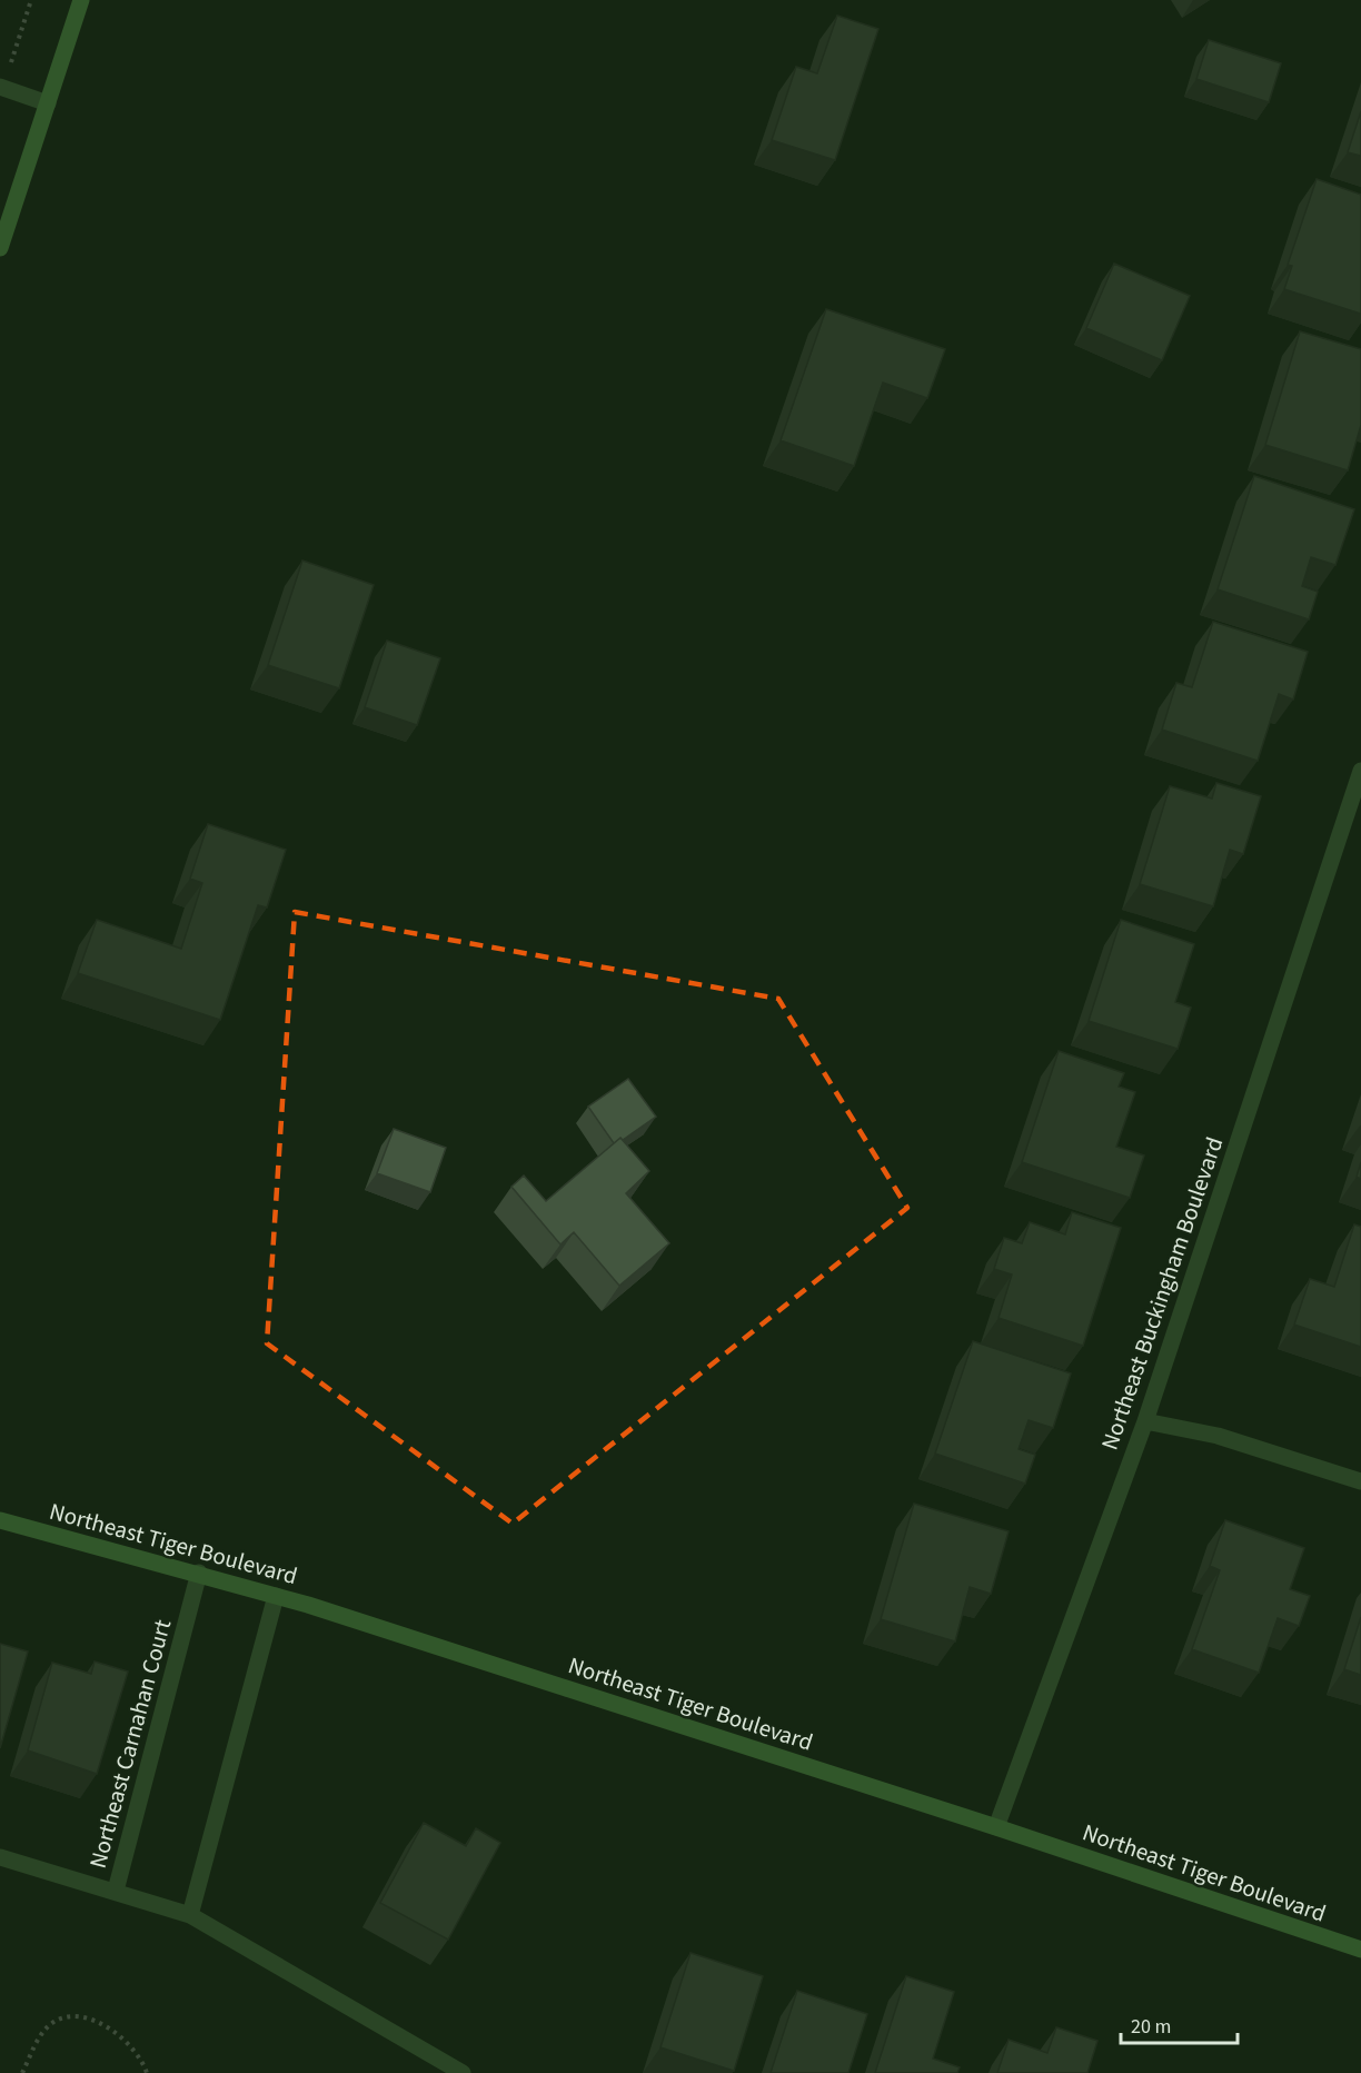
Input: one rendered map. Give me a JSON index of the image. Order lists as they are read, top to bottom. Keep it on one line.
{"streets":{"street":["Northeast Buckingham Boulevard","Northeast Tiger Boulevard","Northeast Carnahan Court"]},"crossings":[["Northeast Buckingham Boulevard","Northeast Tiger Boulevard"],["Northeast Tiger Boulevard","Northeast Carnahan Court"]],"scale_bar":"20 m"}
